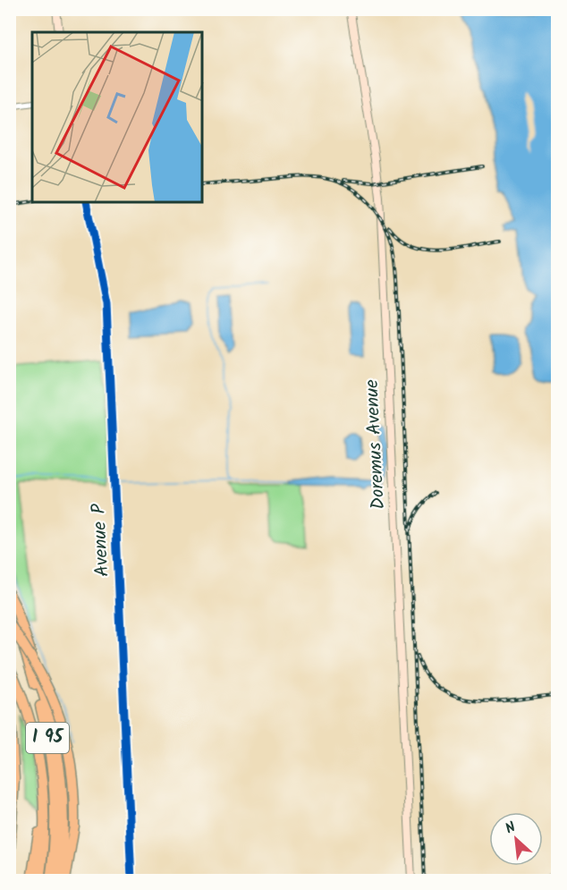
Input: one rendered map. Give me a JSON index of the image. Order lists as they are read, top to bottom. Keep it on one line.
{"streets":{"highway":["I 95"],"main road":["Doremus Avenue","Avenue P"]},"north":"top left"}
